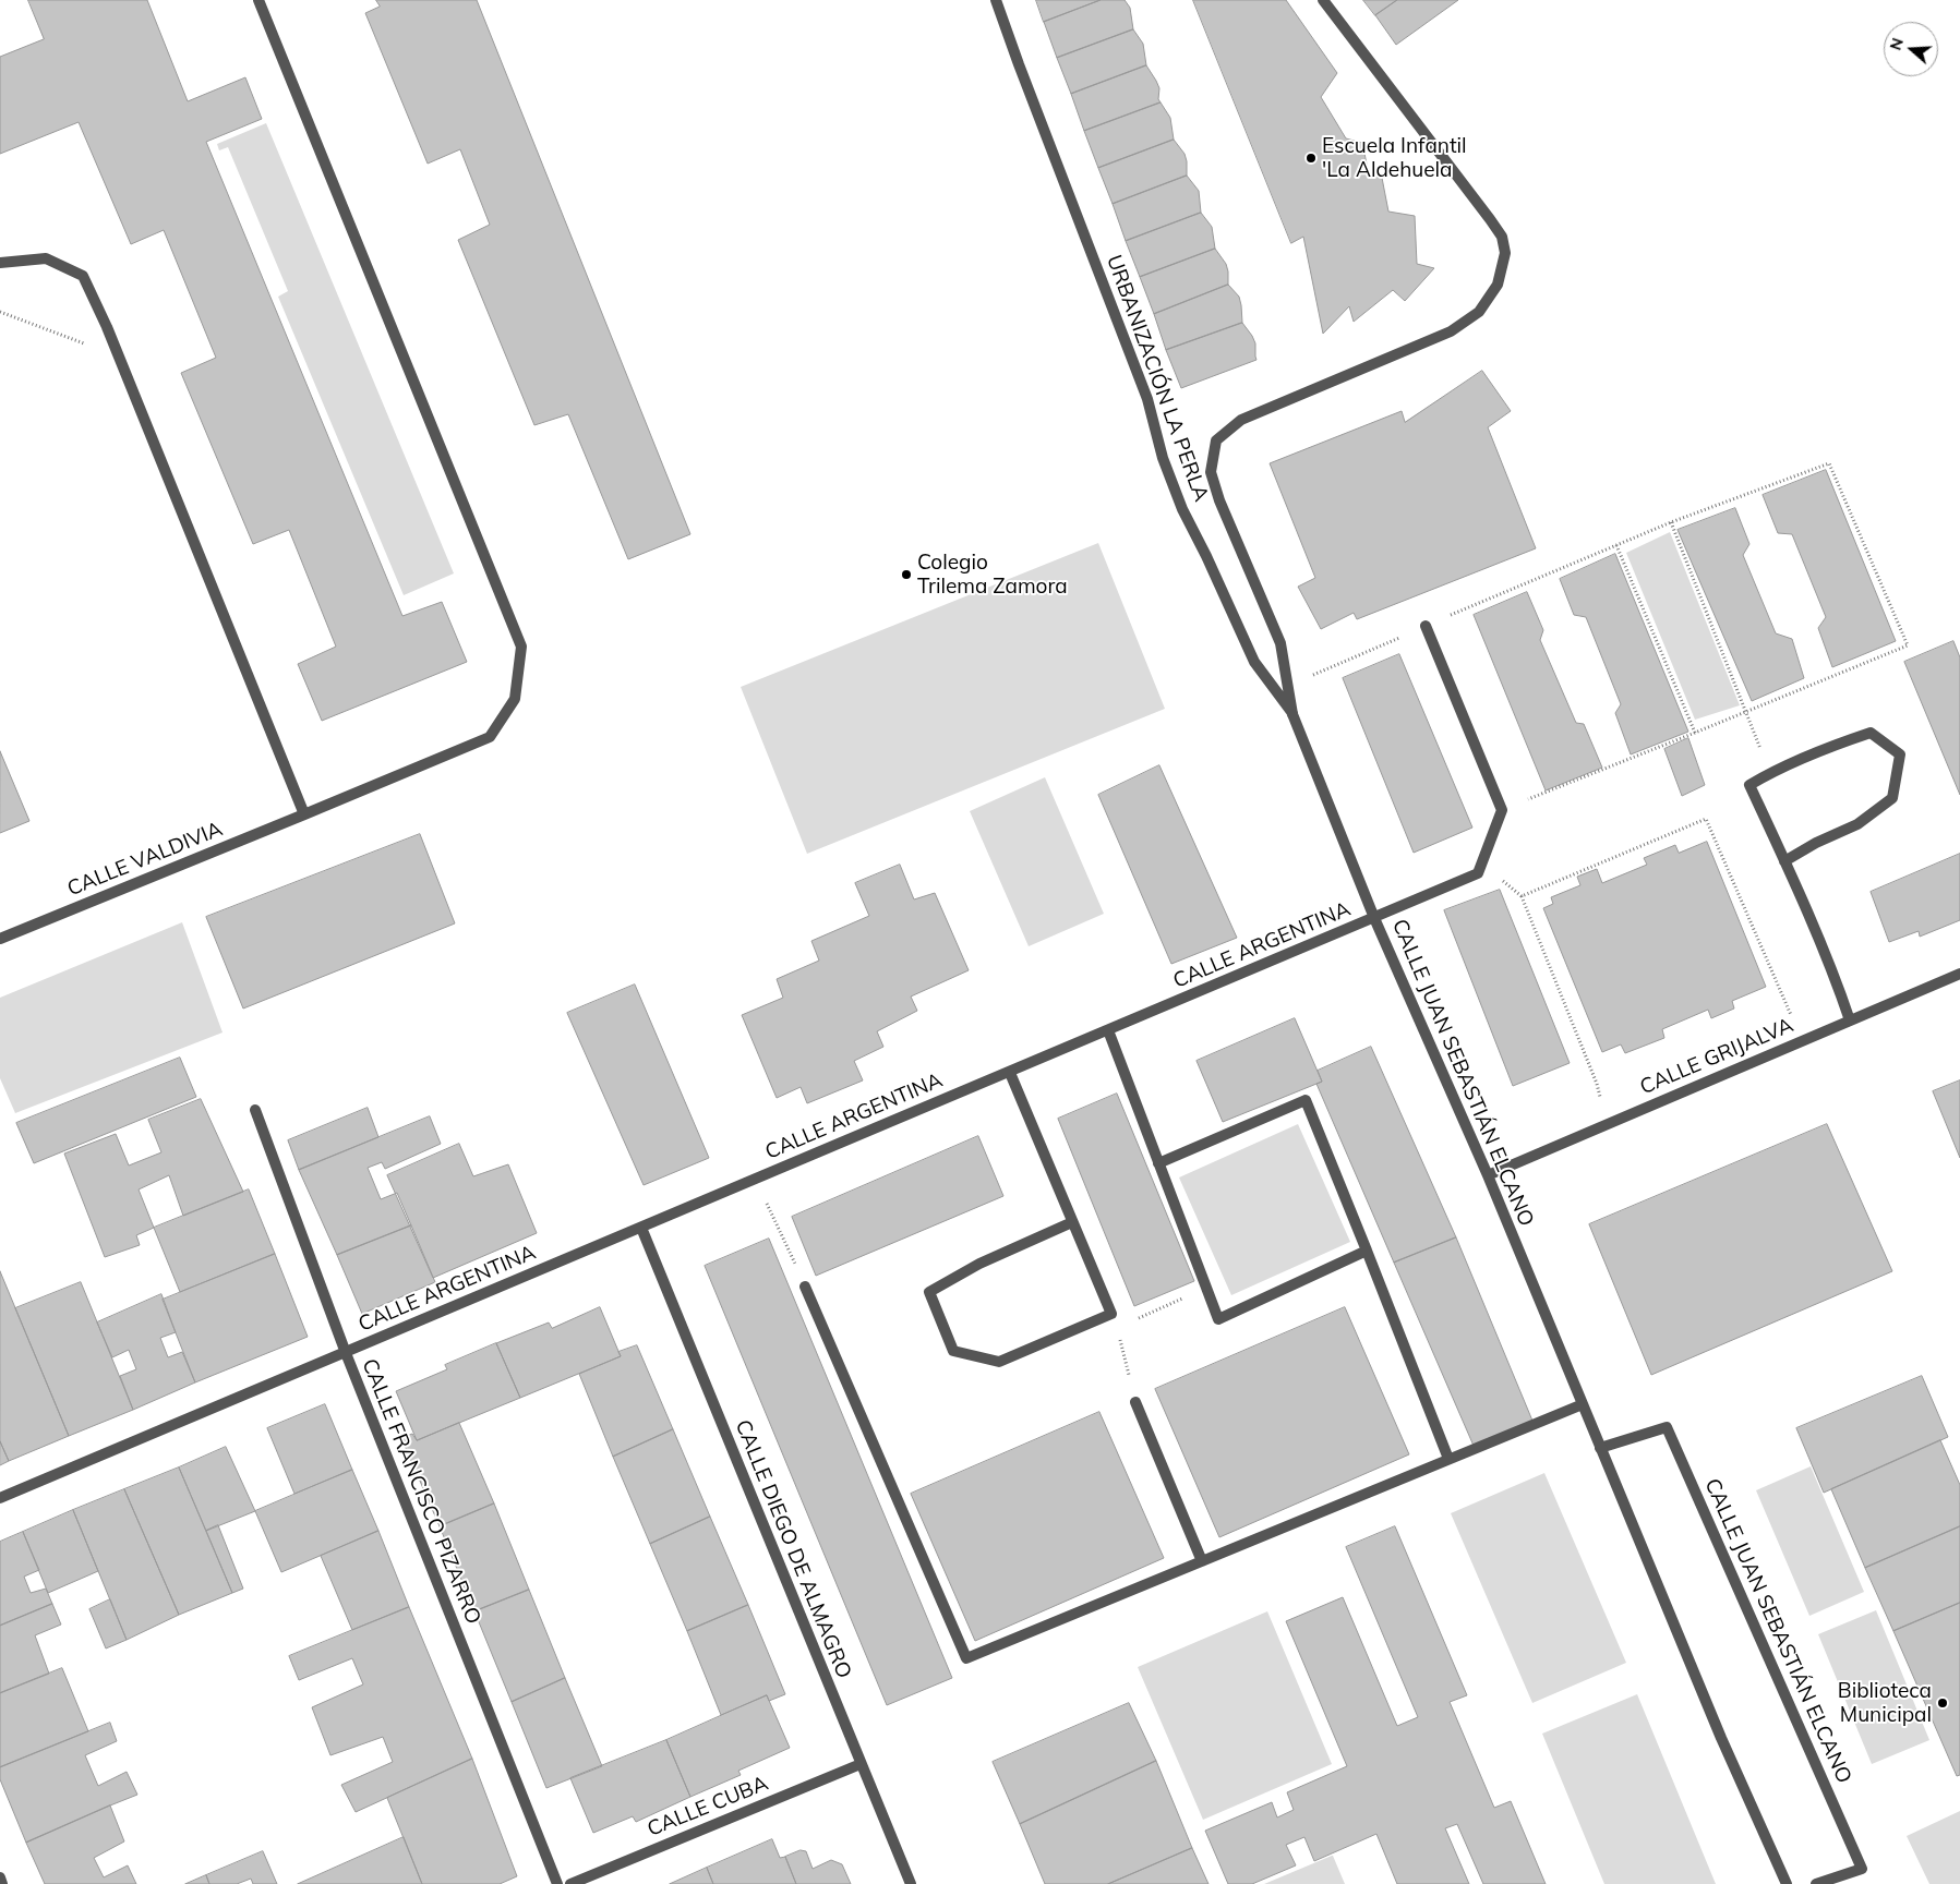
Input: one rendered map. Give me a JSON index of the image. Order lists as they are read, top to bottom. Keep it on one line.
{"streets":{"street":["URBANIZACIÓN LA PERLA","CALLE VALDIVIA","CALLE ARGENTINA","CALLE GRIJALVA","CALLE JUAN SEBASTIÁN ELCANO","CALLE FRANCISCO PIZARRO","CALLE DIEGO DE ALMAGRO","CALLE CUBA"]},"crossings":[["URBANIZACIÓN LA PERLA","CALLE JUAN SEBASTIÁN ELCANO"],["CALLE ARGENTINA","CALLE JUAN SEBASTIÁN ELCANO"],["CALLE ARGENTINA","CALLE FRANCISCO PIZARRO"],["CALLE ARGENTINA","CALLE DIEGO DE ALMAGRO"],["CALLE GRIJALVA","CALLE JUAN SEBASTIÁN ELCANO"],["CALLE DIEGO DE ALMAGRO","CALLE CUBA"]],"places":["Escuela Infantil 'La Aldehuela","Colegio Trilema Zamora","Biblioteca Municipal"],"north":"left"}
